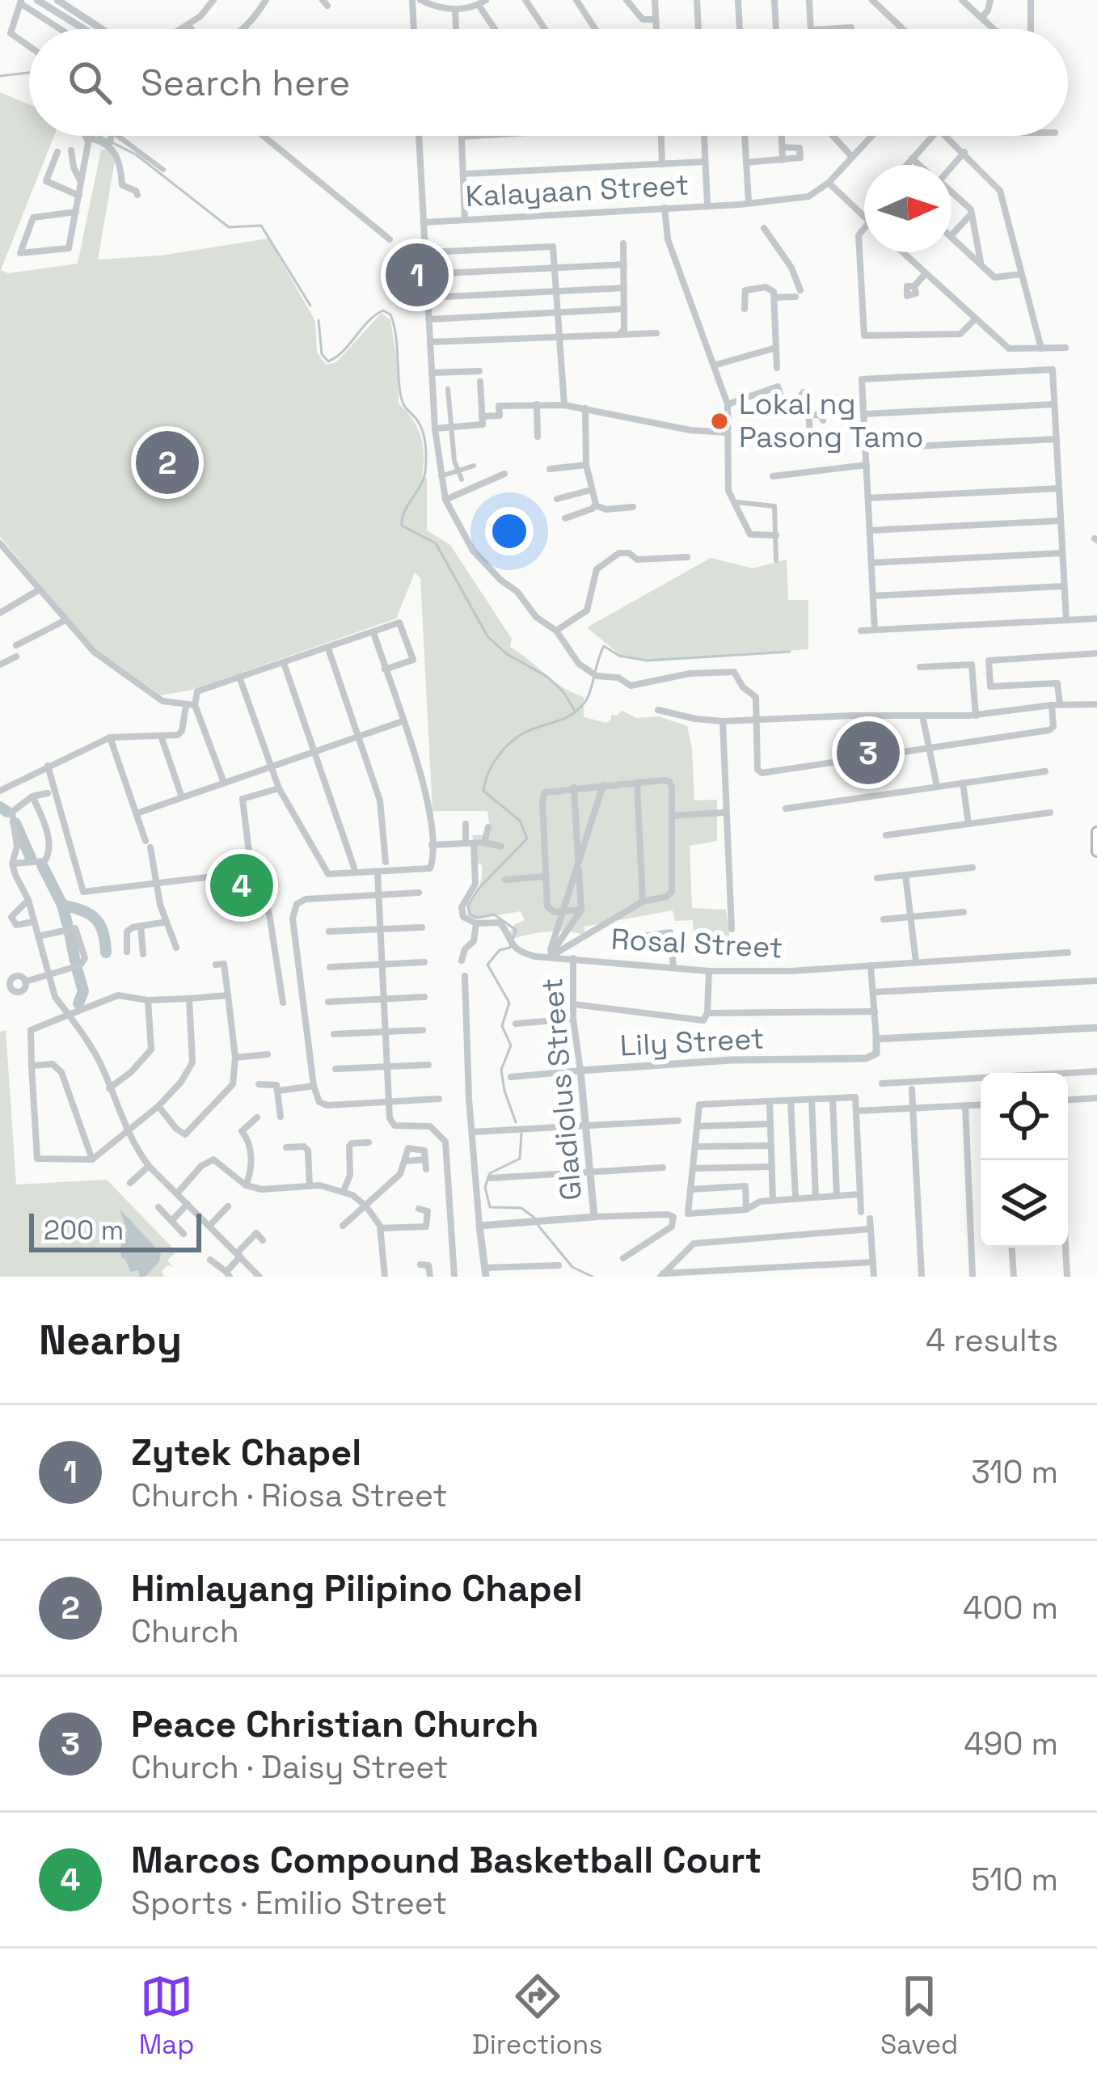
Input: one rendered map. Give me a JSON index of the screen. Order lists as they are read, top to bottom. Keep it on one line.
{"streets":{"street":["Kalayaan Street","Rosal Street","Lily Street","Gladiolus Street"]},"crossings":[["Rosal Street","Gladiolus Street"],["Lily Street","Gladiolus Street"]],"places":["Lokal ng Pasong Tamo"],"scale_bar":"200 m","north":"right","page":{"search":"Search here","pins":["1","2","3","4"],"scale":"200 m","heading":["Nearby","4 results"],"list":[{"mark":"1","name":"Zytek Chapel","note":"Church · Riosa Street","value":"310 m"},{"mark":"2","name":"Himlayang Pilipino Chapel","note":"Church","value":"400 m"},{"mark":"3","name":"Peace Christian Church","note":"Church · Daisy Street","value":"490 m"},{"mark":"4","name":"Marcos Compound Basketball Court","note":"Sports · Emilio Street","value":"510 m"}],"nav":["Map","Directions","Saved"]}}
